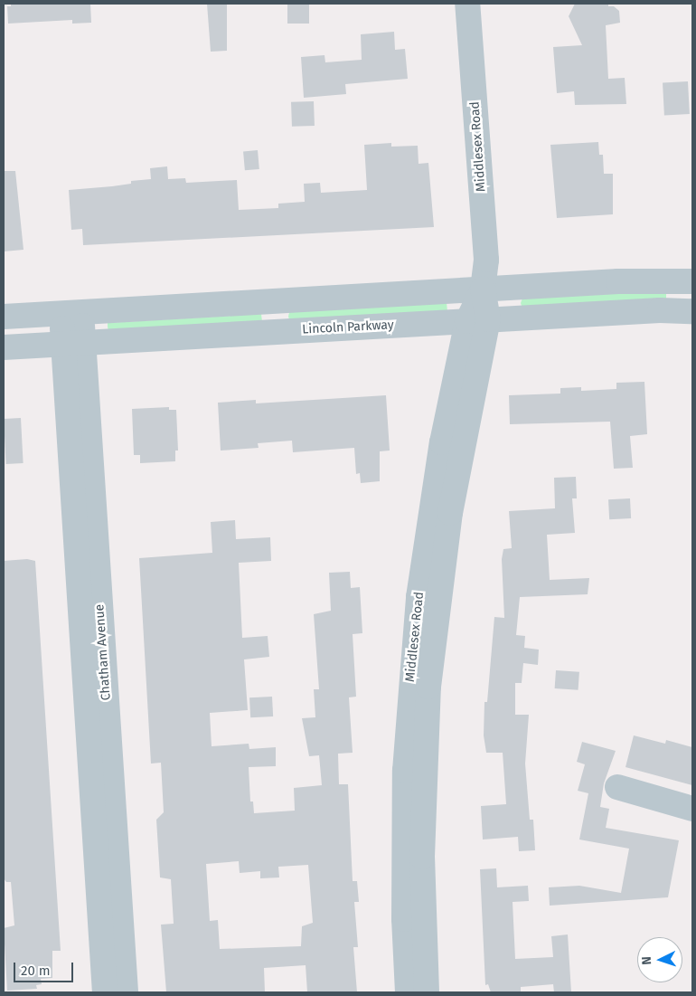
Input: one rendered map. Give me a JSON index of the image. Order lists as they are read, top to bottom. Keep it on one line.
{"streets":{"street":["Middlesex Road","Lincoln Parkway","Chatham Avenue"]},"crossings":[["Middlesex Road","Lincoln Parkway"],["Lincoln Parkway","Chatham Avenue"]],"scale_bar":"20 m","north":"left"}
